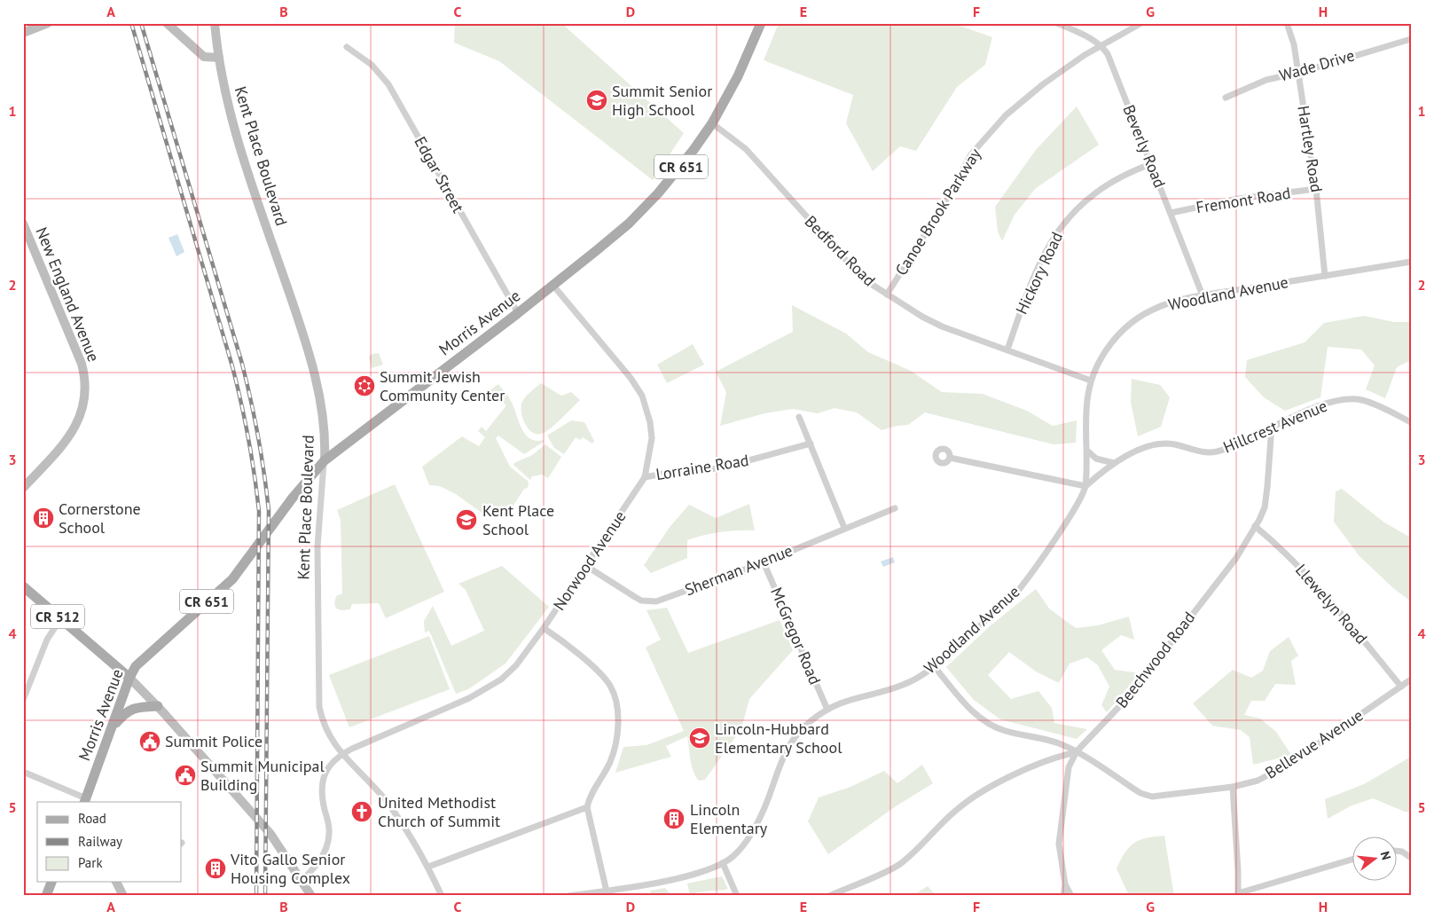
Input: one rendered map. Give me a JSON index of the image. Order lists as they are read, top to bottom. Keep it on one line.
{"streets":{"main road":["CR 651","Morris Avenue","CR 512"],"street":["Wade Drive","Beverly Road","Hartley Road","Kent Place Boulevard","Edgar Street","Fremont Road","Canoe Brook Parkway","Bedford Road","Hickory Road","Woodland Avenue","New England Avenue","Hillcrest Avenue","Lorraine Road","Norwood Avenue","Sherman Avenue","Llewelyn Road","McGregor Road","Beechwood Road","Bellevue Avenue"]},"crossings":[["Wade Drive","Hartley Road"],["Beverly Road","Fremont Road"],["Beverly Road","Canoe Brook Parkway"],["Beverly Road","Hickory Road"],["Beverly Road","Woodland Avenue"],["Hartley Road","Fremont Road"],["Hartley Road","Woodland Avenue"],["Kent Place Boulevard","Morris Avenue"],["Kent Place Boulevard","Norwood Avenue"],["Edgar Street","Morris Avenue"],["Canoe Brook Parkway","Bedford Road"],["Bedford Road","Hickory Road"],["Bedford Road","Woodland Avenue"],["Bedford Road","Morris Avenue"],["Woodland Avenue","Hillcrest Avenue"],["Woodland Avenue","McGregor Road"],["Woodland Avenue","Bellevue Avenue"],["Morris Avenue","Norwood Avenue"],["Morris Avenue","CR 512"],["Hillcrest Avenue","Beechwood Road"],["Lorraine Road","Norwood Avenue"],["Norwood Avenue","Sherman Avenue"],["Sherman Avenue","McGregor Road"],["Llewelyn Road","Beechwood Road"],["Llewelyn Road","Bellevue Avenue"],["Beechwood Road","Bellevue Avenue"]],"places":{"school or university":["Summit Senior High School","Kent Place School","Lincoln-Hubbard Elementary School"],"synagogue":["Summit Jewish Community Center"],"building":["Cornerstone School","Lincoln Elementary","Vito Gallo Senior Housing Complex"],"public building":["Summit Police","Summit Municipal Building"],"church":["United Methodist Church of Summit"]},"legend":["Road","Railway","Park"],"north":"right","grid":{"columns":["A","B","C","D","E","F","G","H"],"rows":["1","2","3","4","5"]}}
